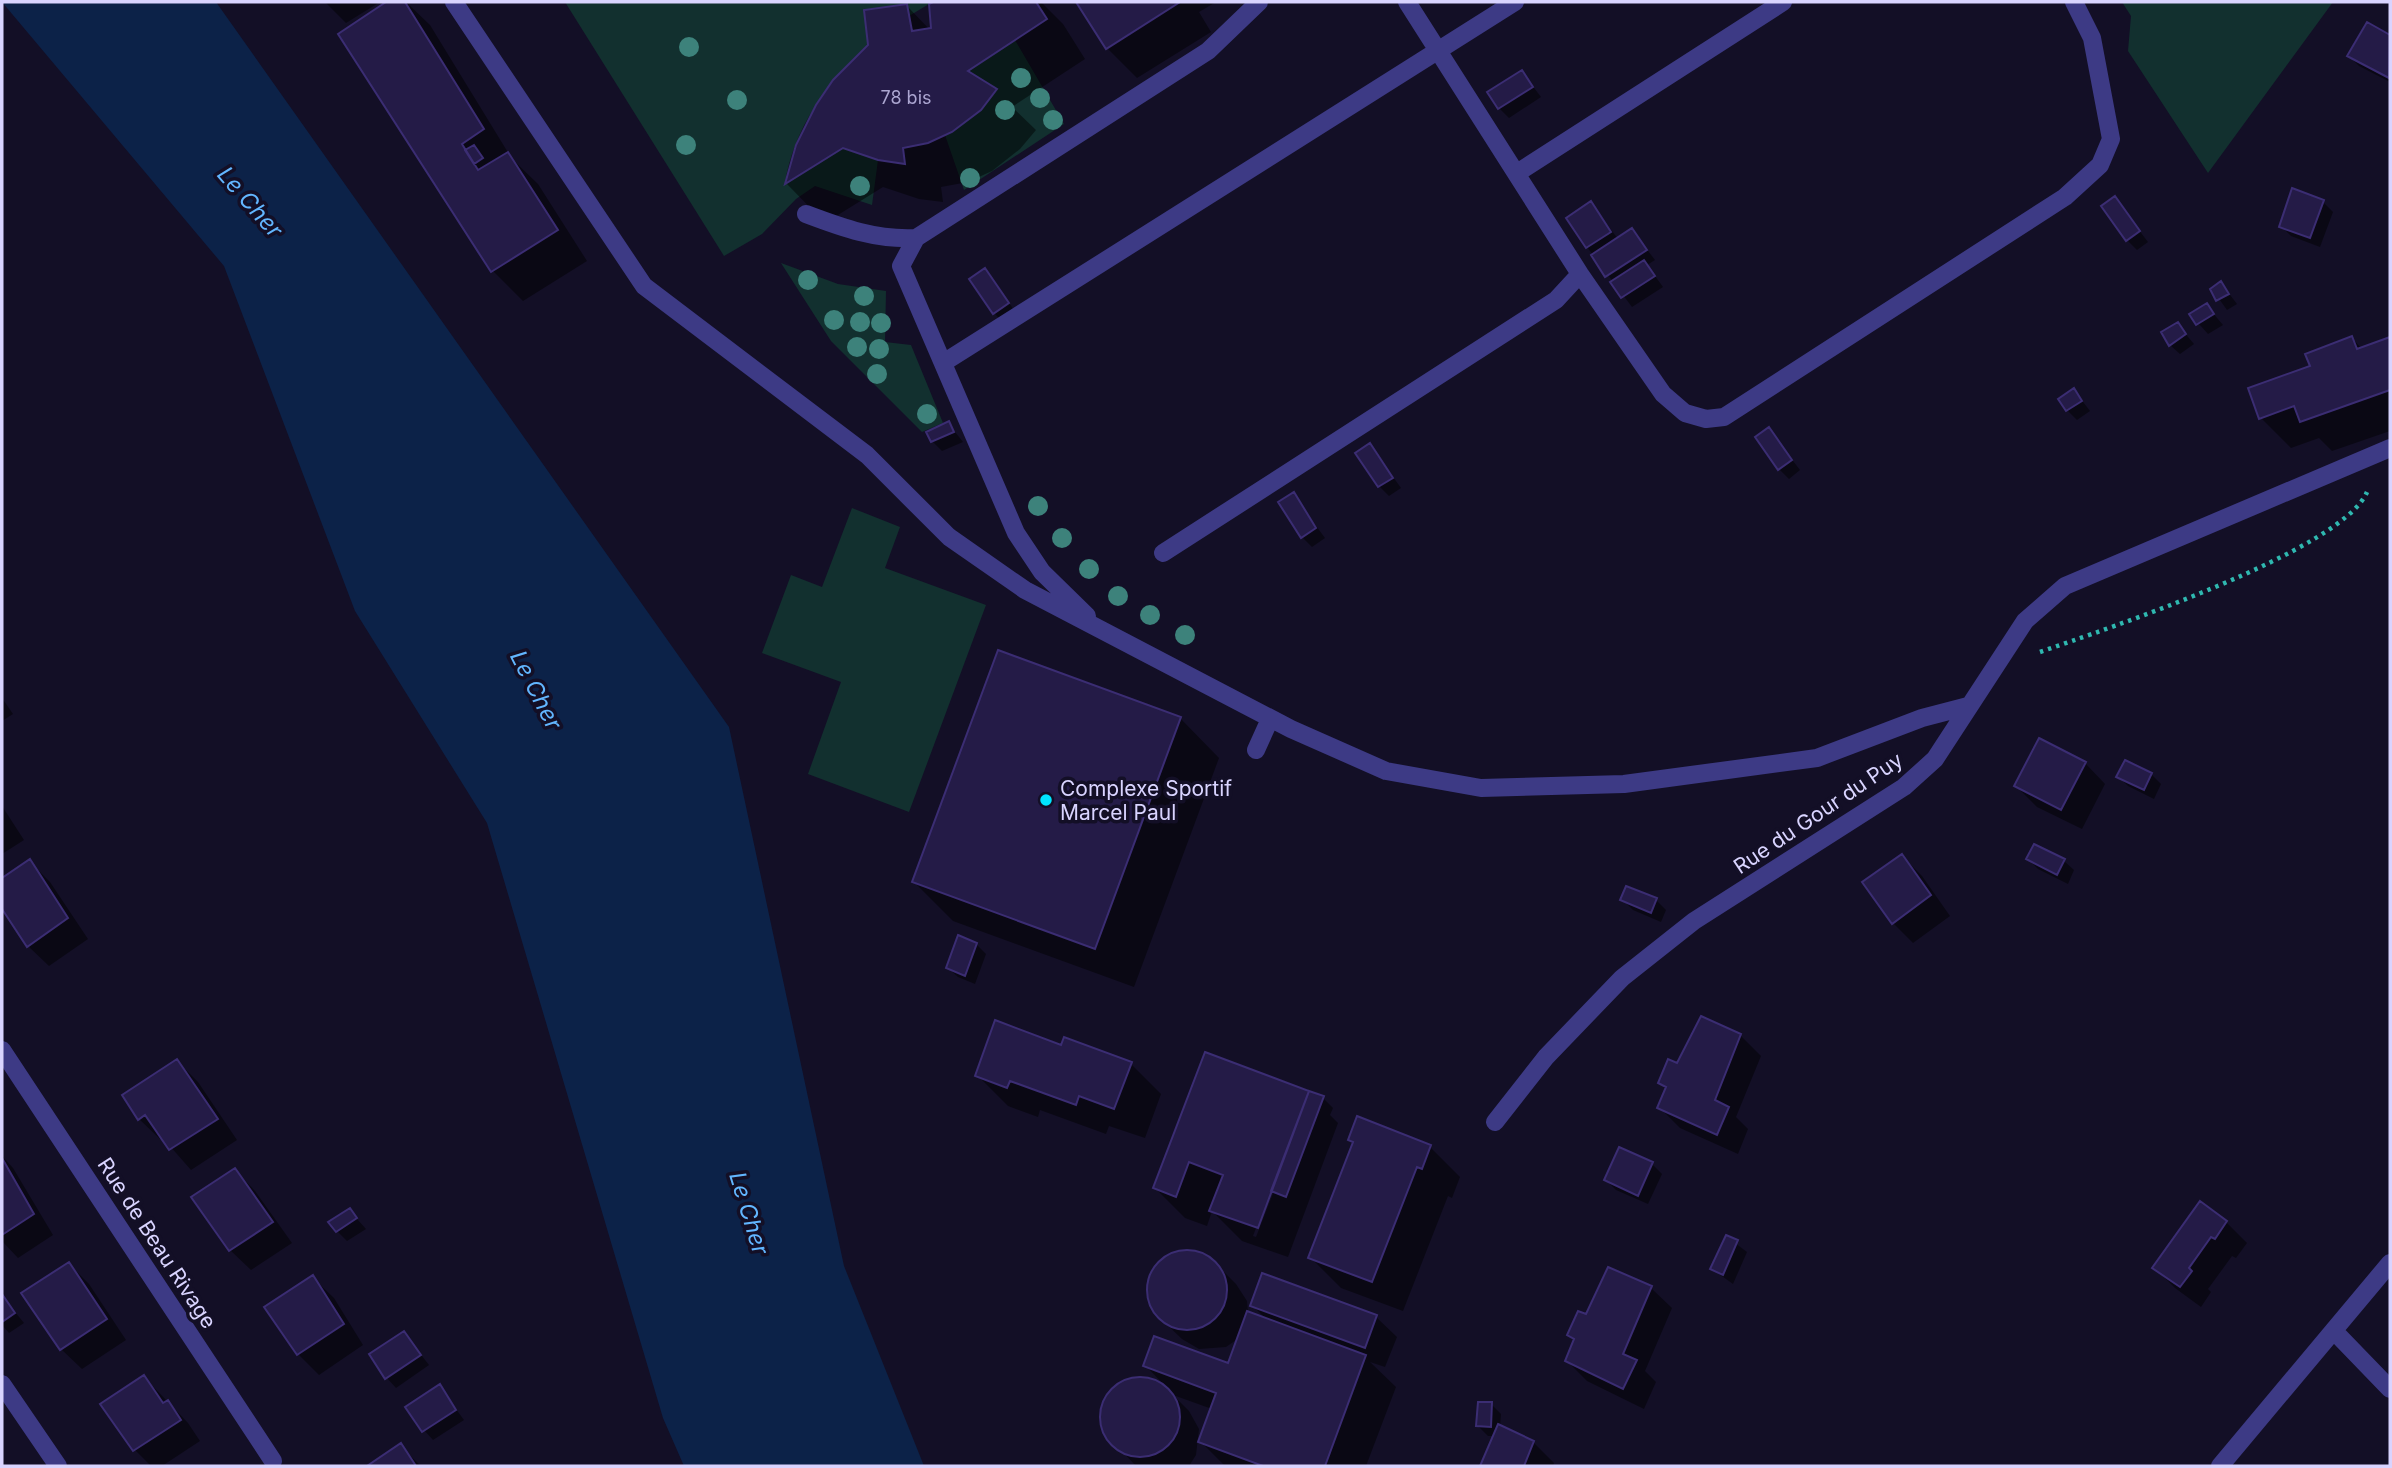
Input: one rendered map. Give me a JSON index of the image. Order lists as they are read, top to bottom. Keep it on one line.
{"streets":{"street":["Rue du Gour du Puy","Rue de Beau Rivage"]},"water":["Le Cher"],"places":["Complexe Sportif Marcel Paul"],"house_numbers":["78 bis"]}
